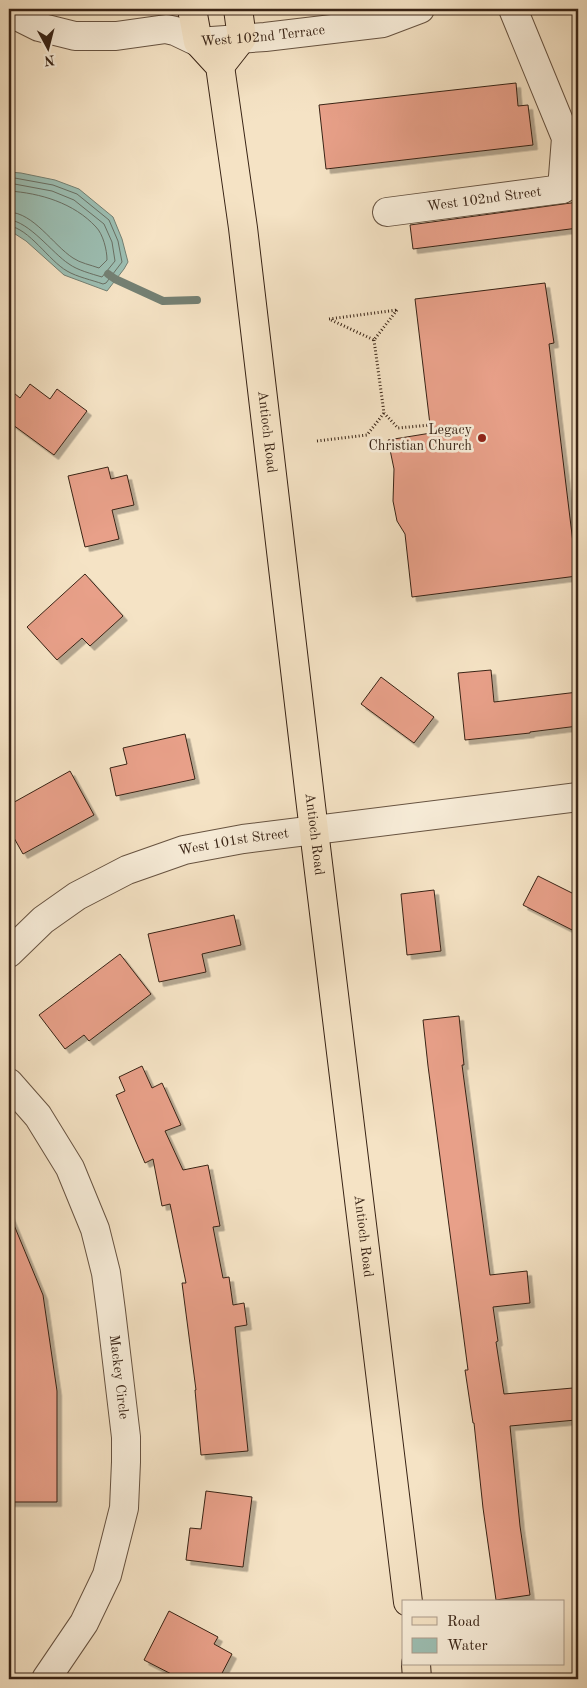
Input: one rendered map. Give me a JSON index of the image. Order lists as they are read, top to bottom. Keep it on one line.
{"streets":{"main road":["Antioch Road"],"street":["West 102nd Terrace","West 102nd Street","West 101st Street","Mackey Circle"]},"crossings":[["Antioch Road","West 101st Street"]],"places":["Legacy Christian Church"],"legend":["Road","Water"],"north":"bottom"}
